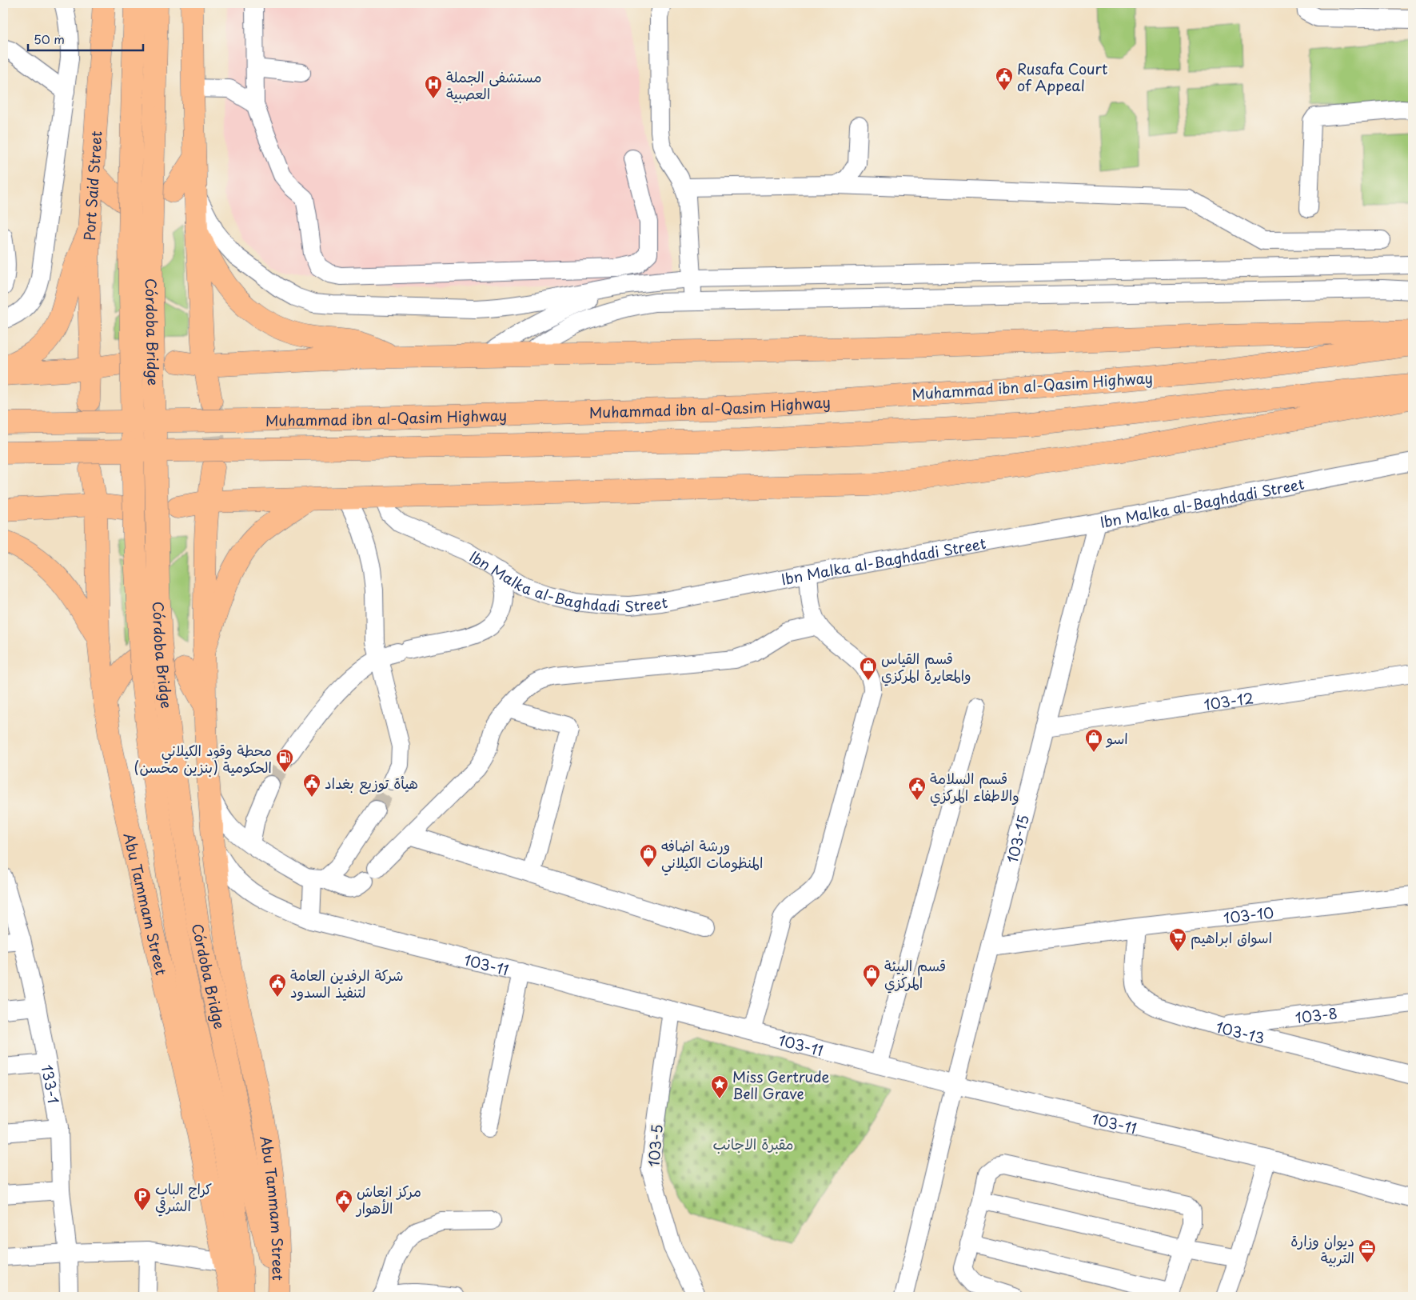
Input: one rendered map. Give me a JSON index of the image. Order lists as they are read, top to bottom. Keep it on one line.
{"streets":{"main road":["Port Said Street","Córdoba Bridge","Muhammad ibn al-Qasim Highway","Abu Tammam Street"],"street":["Ibn Malka al-Baghdadi Street","103-12","103-15","103-10","103-11","103-8","103-13","133-1","103-5"]},"crossings":[["Córdoba Bridge","Abu Tammam Street"],["Ibn Malka al-Baghdadi Street","103-15"],["103-12","103-15"],["103-15","103-10"],["103-15","103-11"],["Abu Tammam Street","103-11"],["103-10","103-13"],["103-11","103-5"],["103-8","103-13"]],"parks":["مقبرة الاجانب"],"places":{"public building":["Rusafa Court of Appeal","هيأة توزيع بغداد","قسم السلامة والاطفاء المركزي","شركة الرفدين العامة لتنفيذ السدود","مركز انعاش الأهوار"],"hospital":["مستشفى الجملة العصبية"],"shop":["قسم القياس والمعايرة المركزي","اسو","ورشة اضافه المنظومات الكيلاني","قسم البيئة المركزي"],"fuel station":["محطة وقود الكيلاني الحكومية (بنزين محسن)"],"supermarket":["اسواق ابراهيم"],"place":["Miss Gertrude Bell Grave"],"parking":["كراج الباب الشرقي"],"office":["ديوان وزارة التربية"]},"scale_bar":"50 m"}
